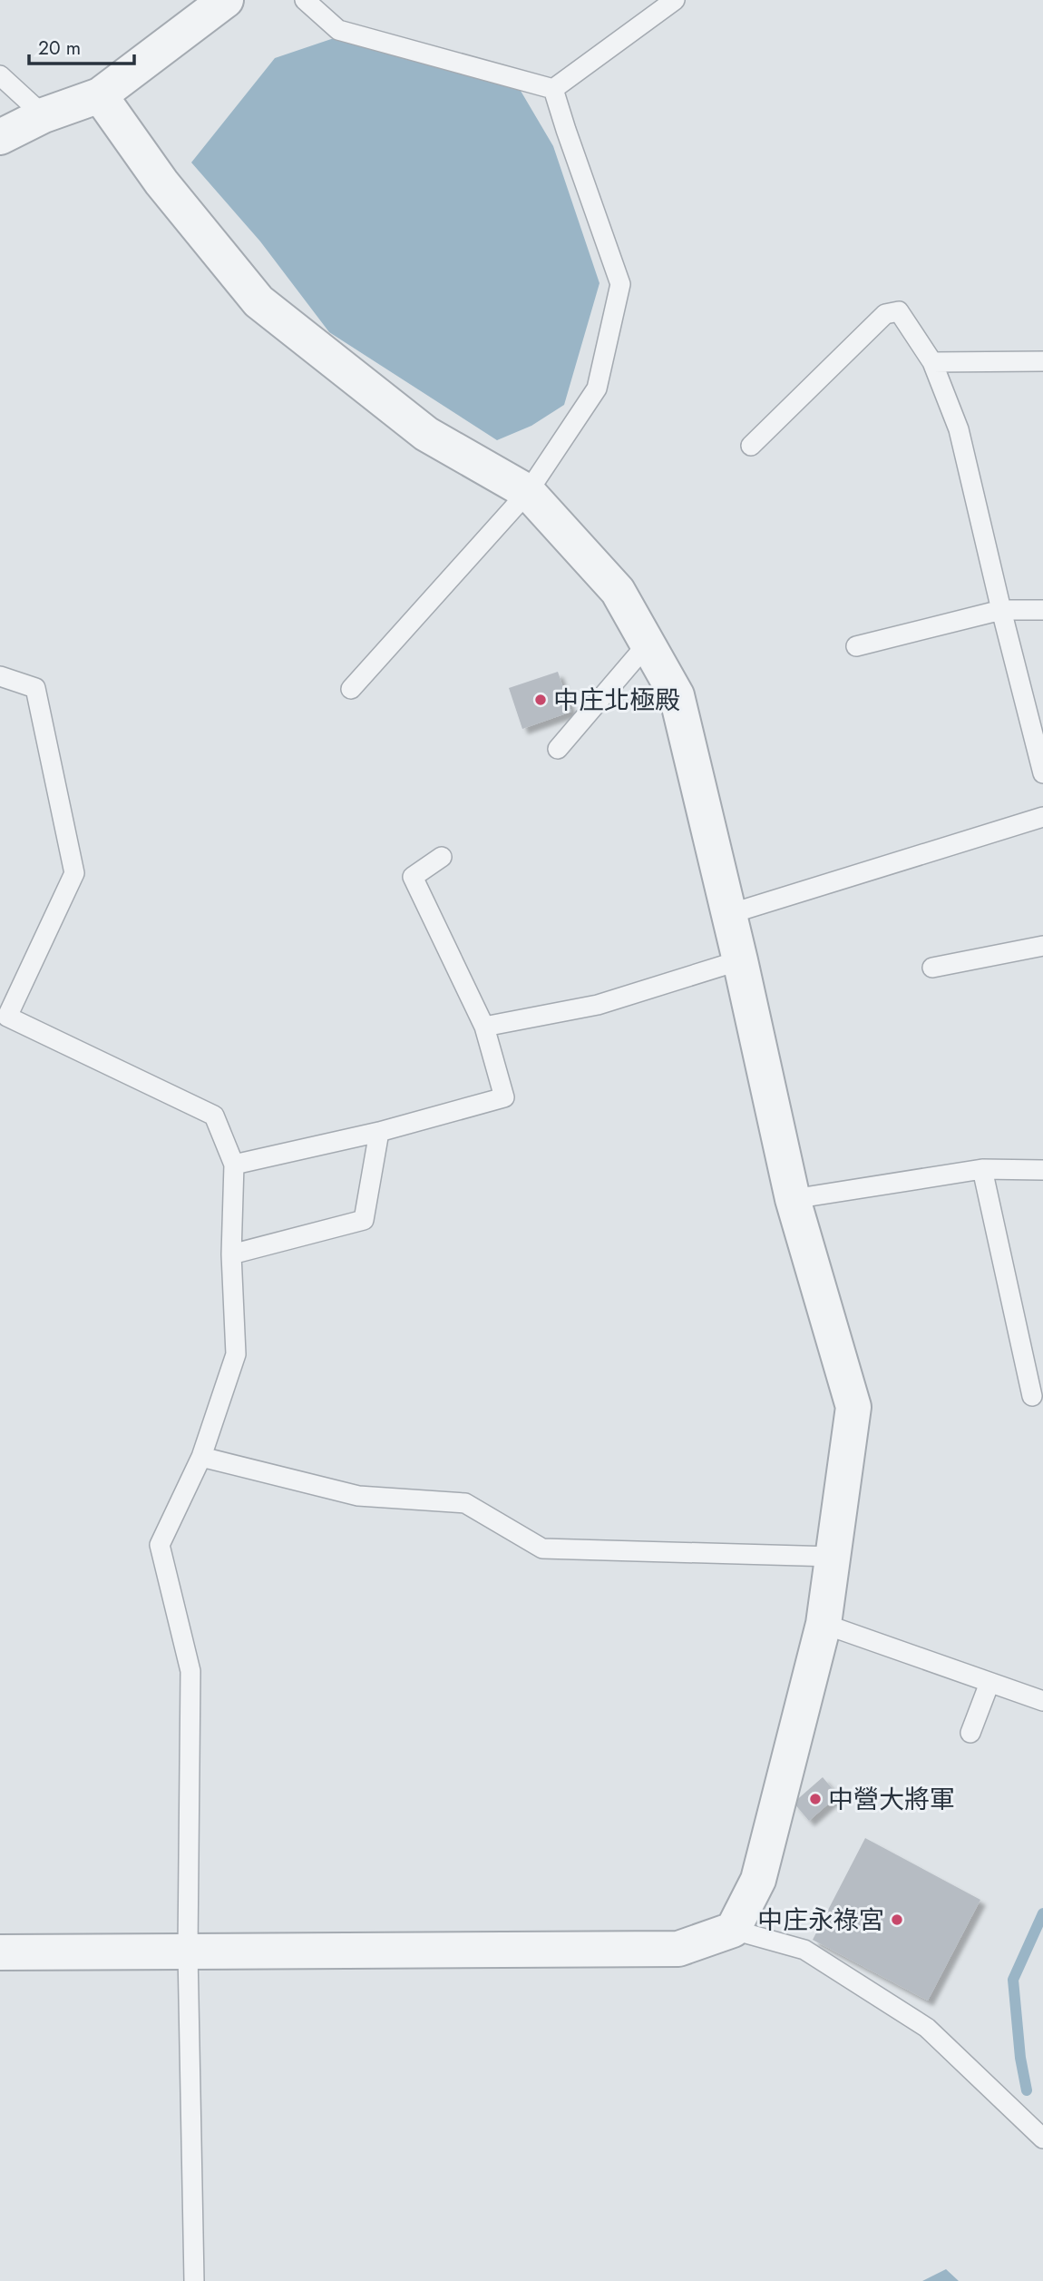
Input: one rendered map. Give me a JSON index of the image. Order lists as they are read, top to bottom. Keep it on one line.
{"places":["中庄北極殿","中營大將軍","中庄永祿宮"],"scale_bar":"20 m"}
